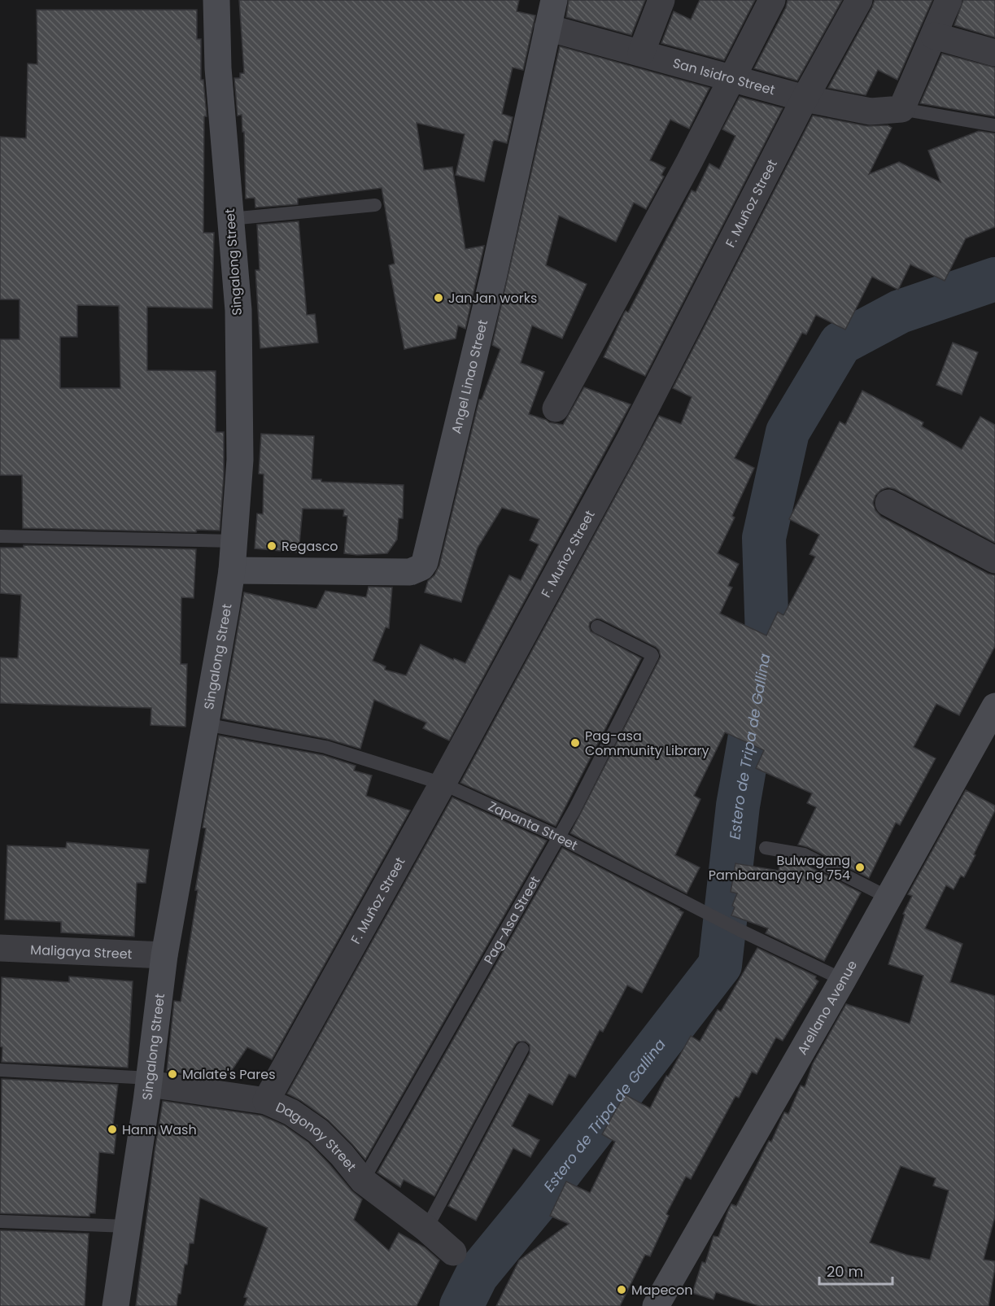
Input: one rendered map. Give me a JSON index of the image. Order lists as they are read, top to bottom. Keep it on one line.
{"streets":{"street":["San Isidro Street","F. Muñoz Street","Singalong Street","Angel Linao Street","Maligaya Street","Arellano Avenue","Dagonoy Street"],"lane":["Zapanta Street","Pag-Asa Street"]},"crossings":[["San Isidro Street","F. Muñoz Street"],["San Isidro Street","Angel Linao Street"],["F. Muñoz Street","Zapanta Street"],["F. Muñoz Street","Dagonoy Street"],["Singalong Street","Angel Linao Street"],["Singalong Street","Zapanta Street"],["Singalong Street","Maligaya Street"],["Singalong Street","Dagonoy Street"],["Zapanta Street","Pag-Asa Street"],["Zapanta Street","Arellano Avenue"],["Pag-Asa Street","Dagonoy Street"]],"water":["Estero de Tripa de Gallina"],"places":["JanJan works","Regasco","Pag-asa Community Library","Bulwagang Pambarangay ng 754","Malate's Pares","Hann Wash","Mapecon"],"scale_bar":"20 m"}
